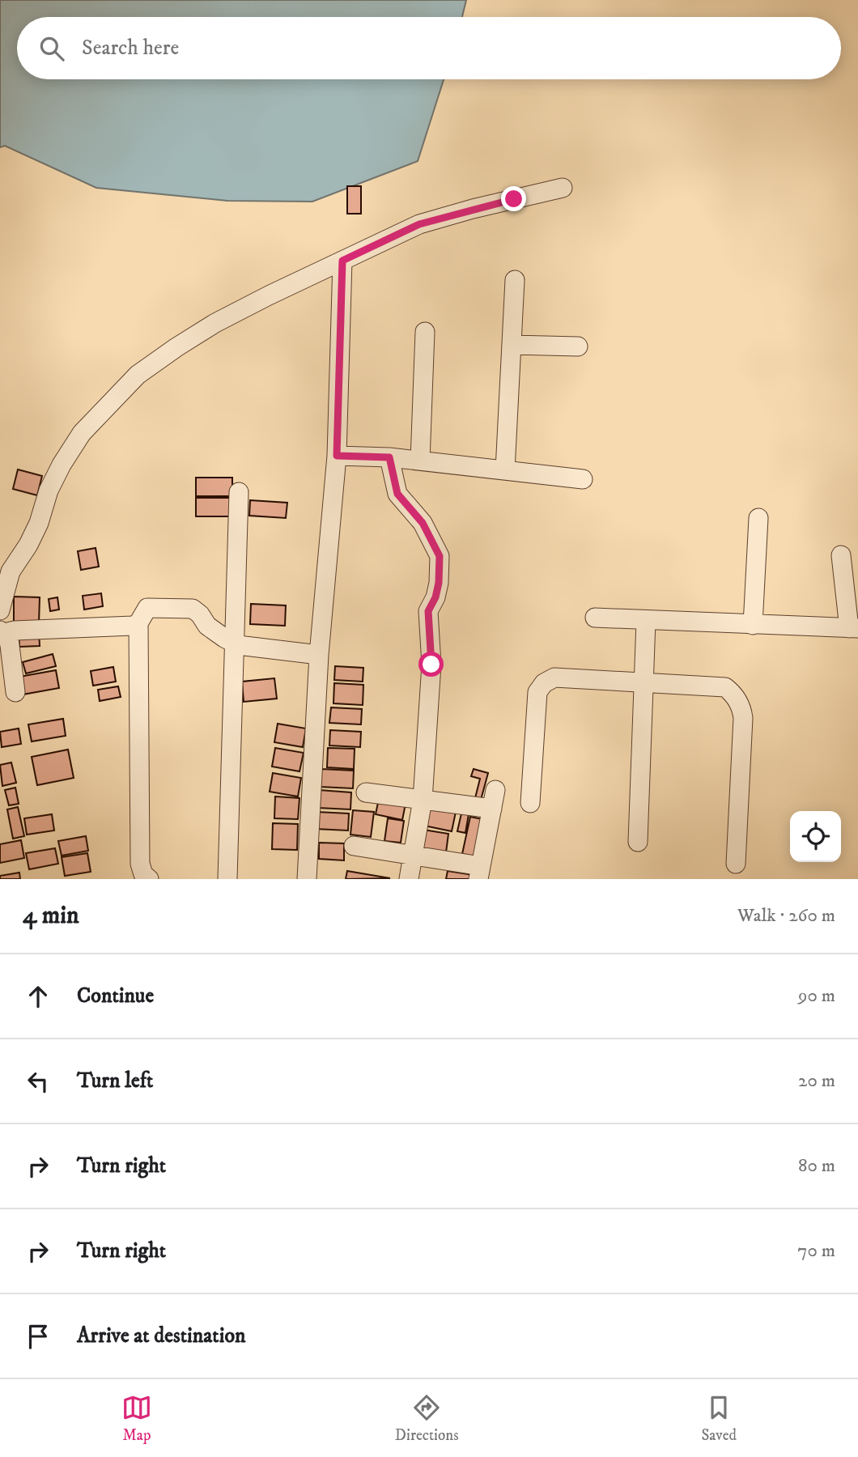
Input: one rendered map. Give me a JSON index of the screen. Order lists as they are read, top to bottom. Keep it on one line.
{"page":{"search":"Search here","heading":["4 min","Walk · 260 m"],"list":[["Continue","90 m"],["Turn left","20 m"],["Turn right","80 m"],["Turn right","70 m"],"Arrive at destination"],"nav":["Map","Directions","Saved"]}}
